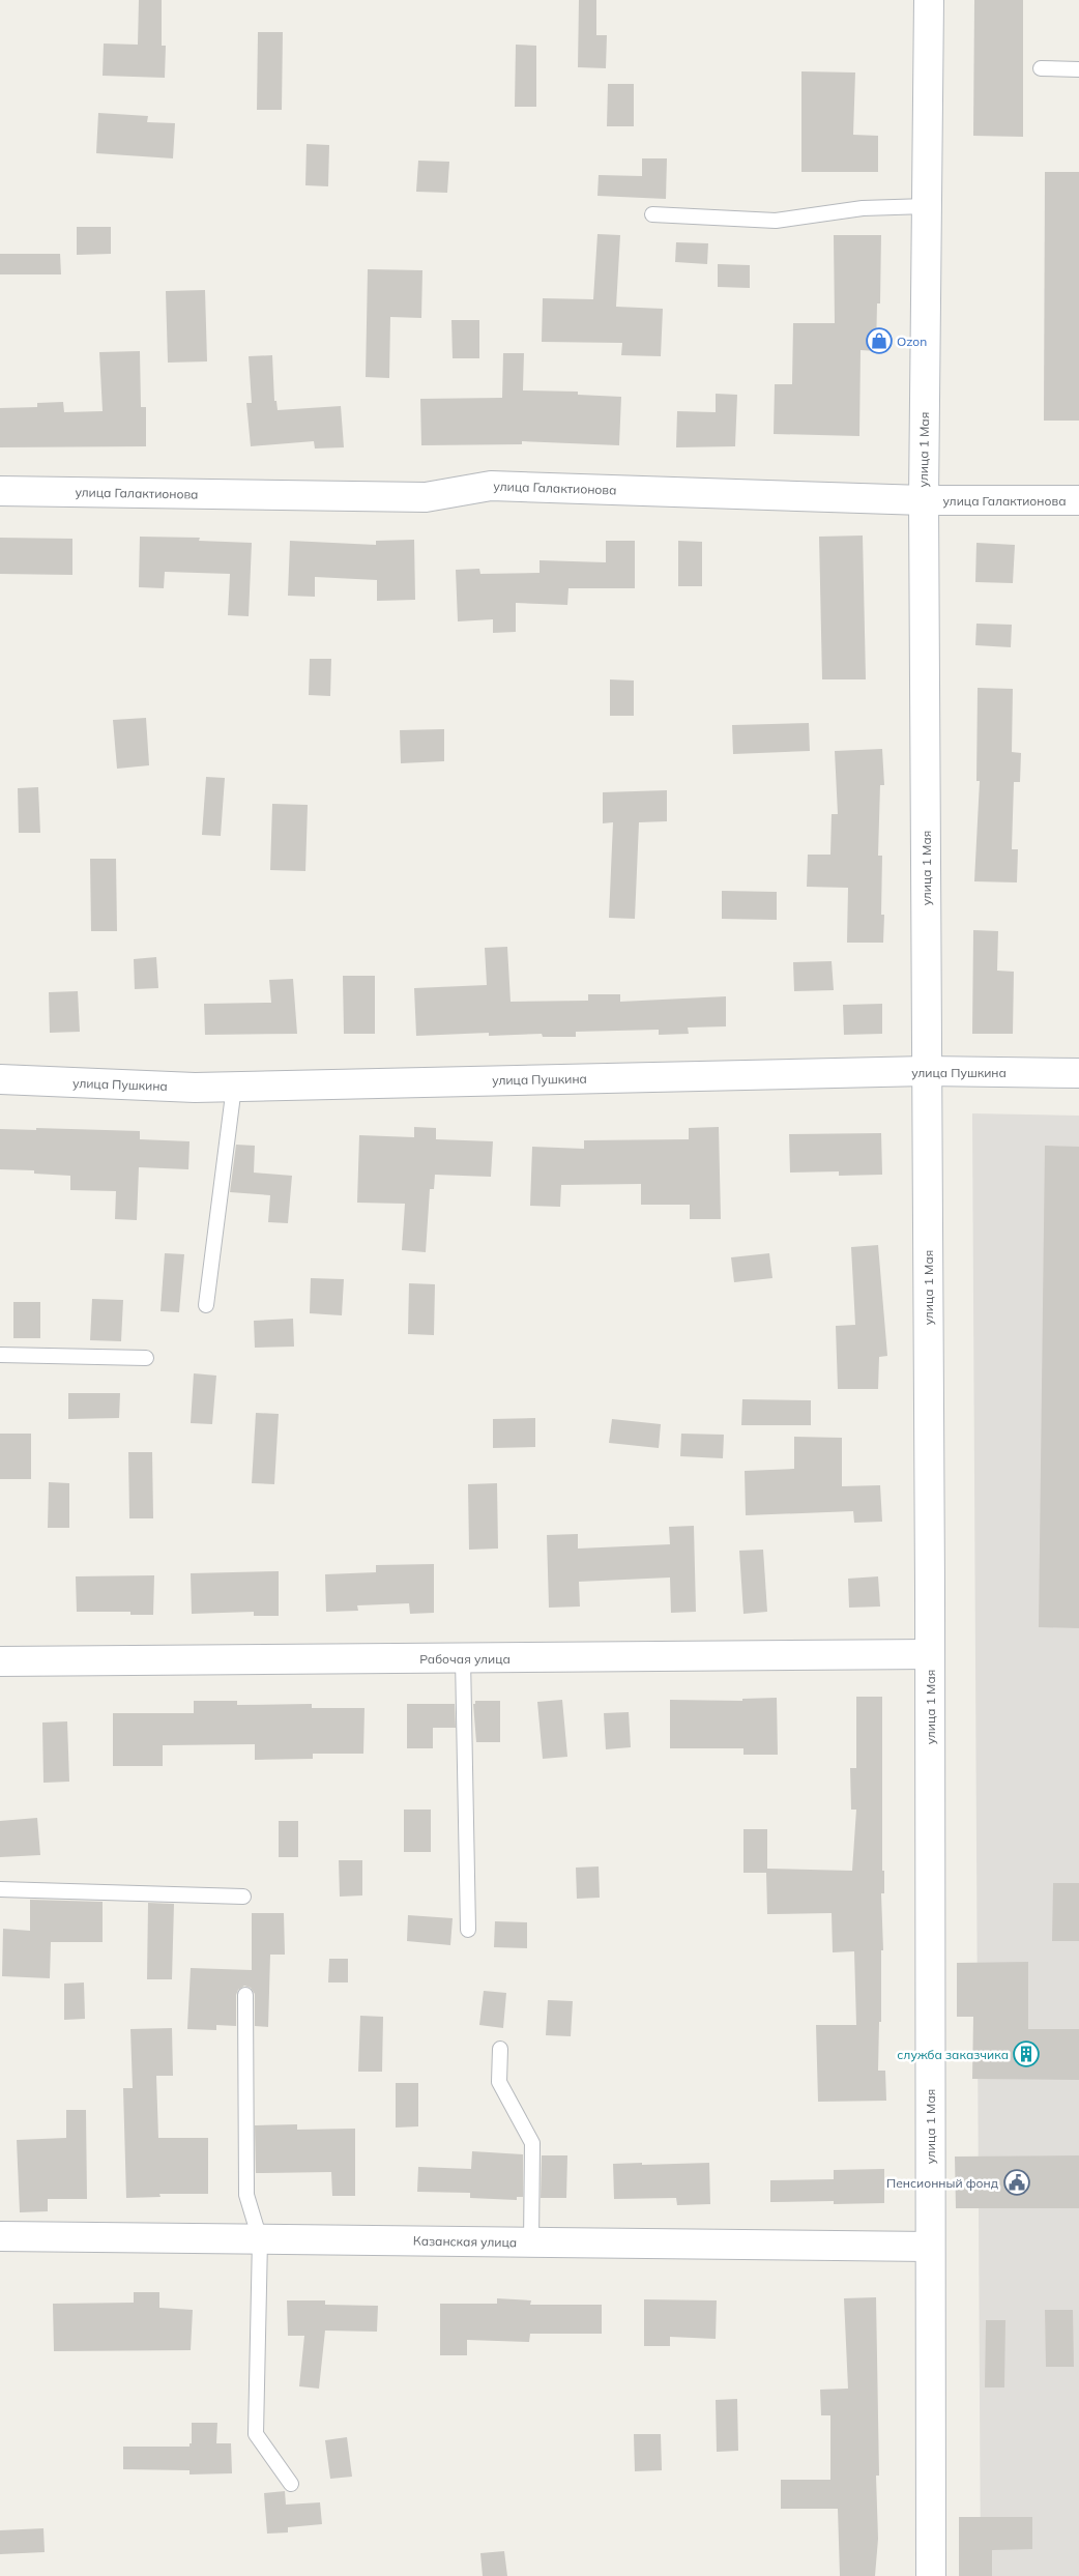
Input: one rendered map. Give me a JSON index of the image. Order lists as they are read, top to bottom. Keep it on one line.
{"streets":{"street":["улица 1 Мая","улица Галактионова","улица Пушкина","Рабочая улица","Казанская улица"]},"crossings":[["улица 1 Мая","улица Галактионова"],["улица 1 Мая","улица Пушкина"],["улица 1 Мая","Рабочая улица"],["улица 1 Мая","Казанская улица"]],"places":{"shop":["Ozon"],"building":["служба заказчика"],"public building":["Пенсионный фонд"]}}
